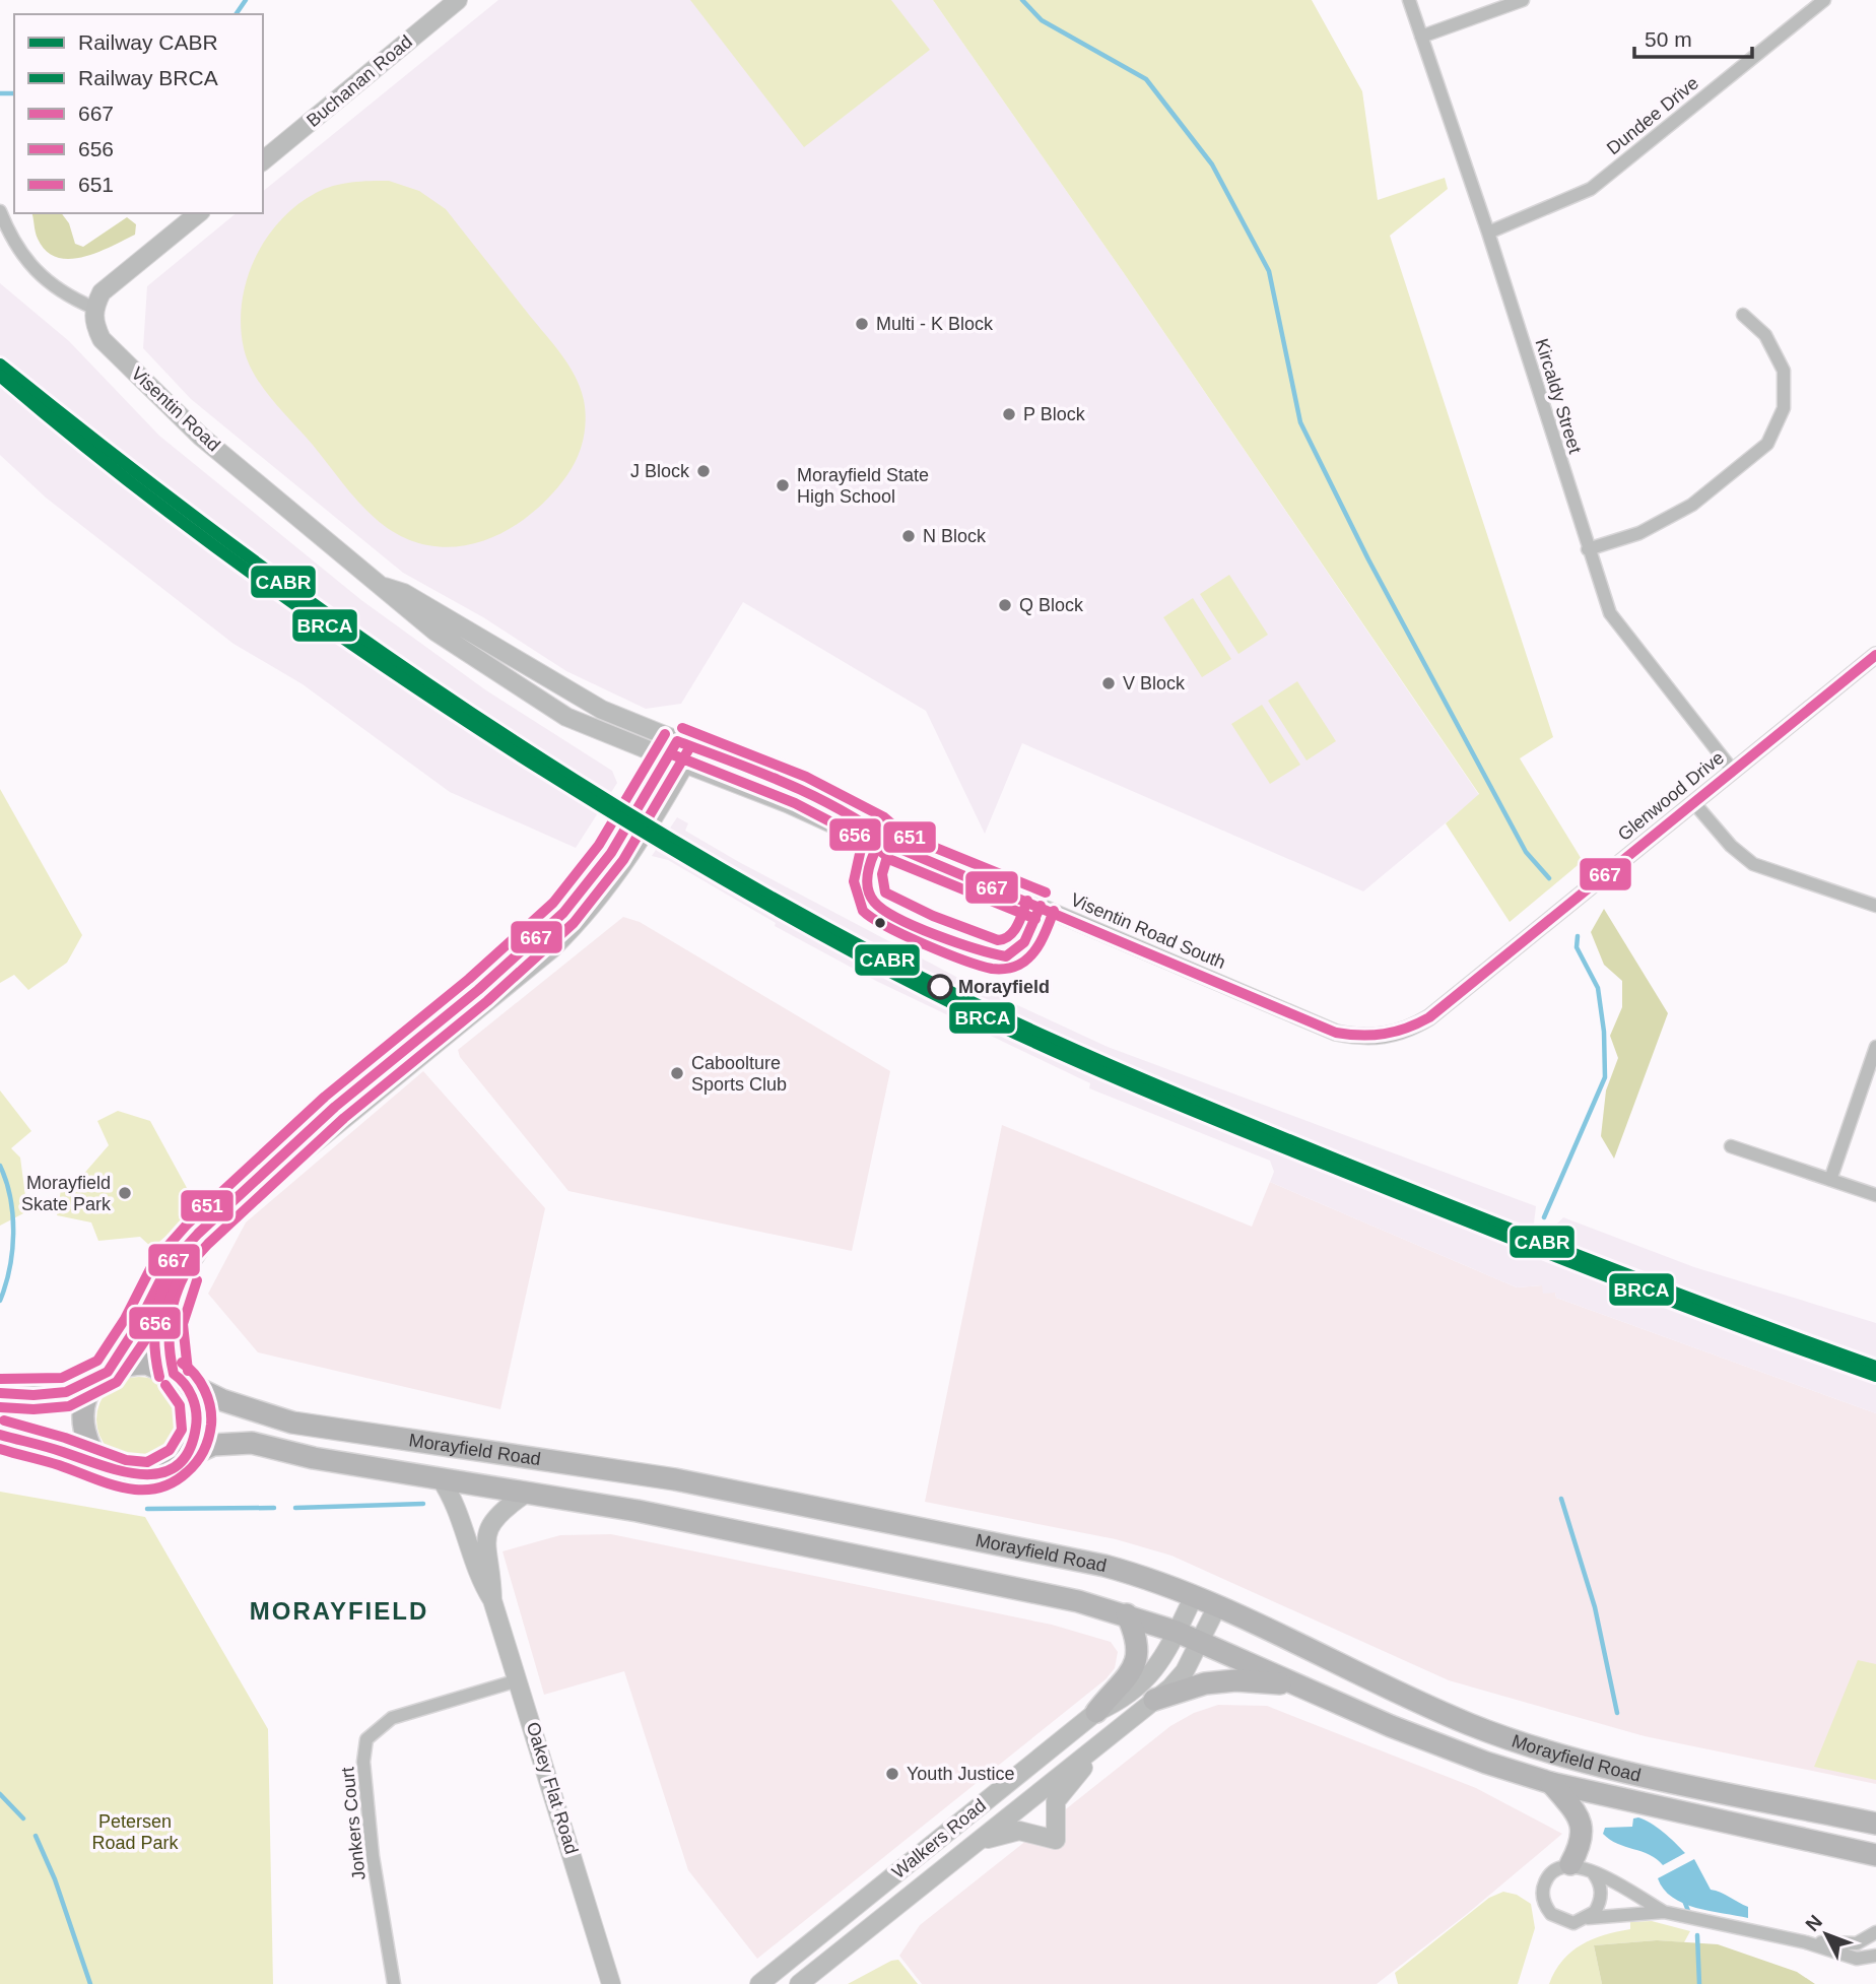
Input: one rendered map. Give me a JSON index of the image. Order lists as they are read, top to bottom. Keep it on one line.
{"streets":{"main road":["Buchanan Road","Visentin Road","Morayfield Road","Oakey Flat Road","Walkers Road"],"street":["Dundee Drive","Kircaldy Street","Glenwood Drive","Visentin Road South","Jonkers Court"]},"crossings":[["Dundee Drive","Kircaldy Street"],["Kircaldy Street","Glenwood Drive"],["Visentin Road","Visentin Road South"],["Glenwood Drive","Visentin Road South"],["Morayfield Road","Oakey Flat Road"],["Morayfield Road","Walkers Road"],["Oakey Flat Road","Jonkers Court"]],"districts":["MORAYFIELD"],"parks":["Petersen Road Park"],"places":["Multi - K Block","P Block","J Block","Morayfield State High School","N Block","Q Block","V Block","Morayfield","Caboolture Sports Club","Morayfield Skate Park","Youth Justice"],"lines":["rail line CABR","rail line BRCA","transit line 667","transit line 651","transit line 656"],"legend":["Railway CABR","Railway BRCA","667","656","651"],"scale_bar":"50 m","north":"top left"}
